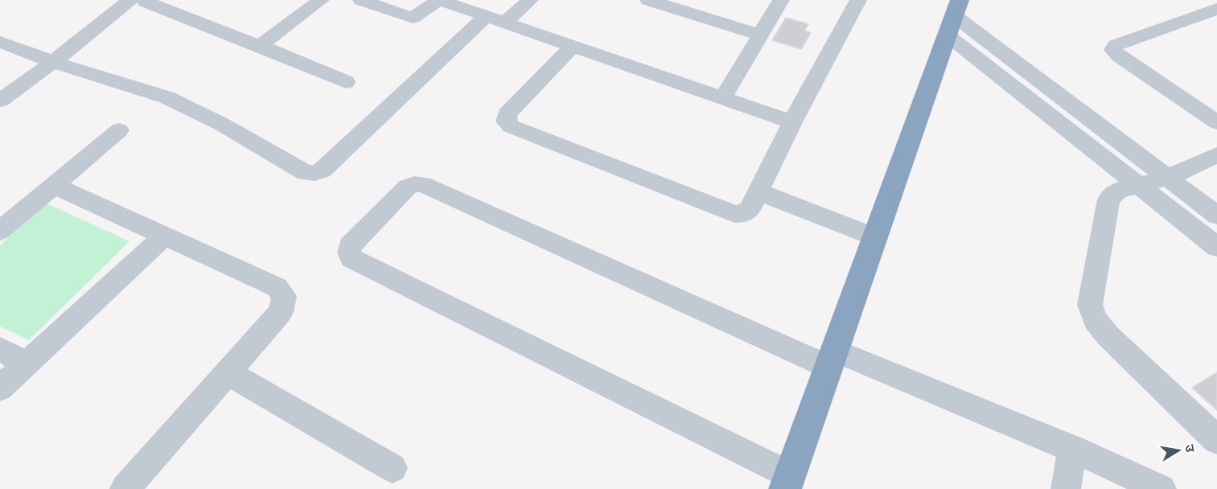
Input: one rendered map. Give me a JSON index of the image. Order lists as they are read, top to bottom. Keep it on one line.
{"north":"right"}
